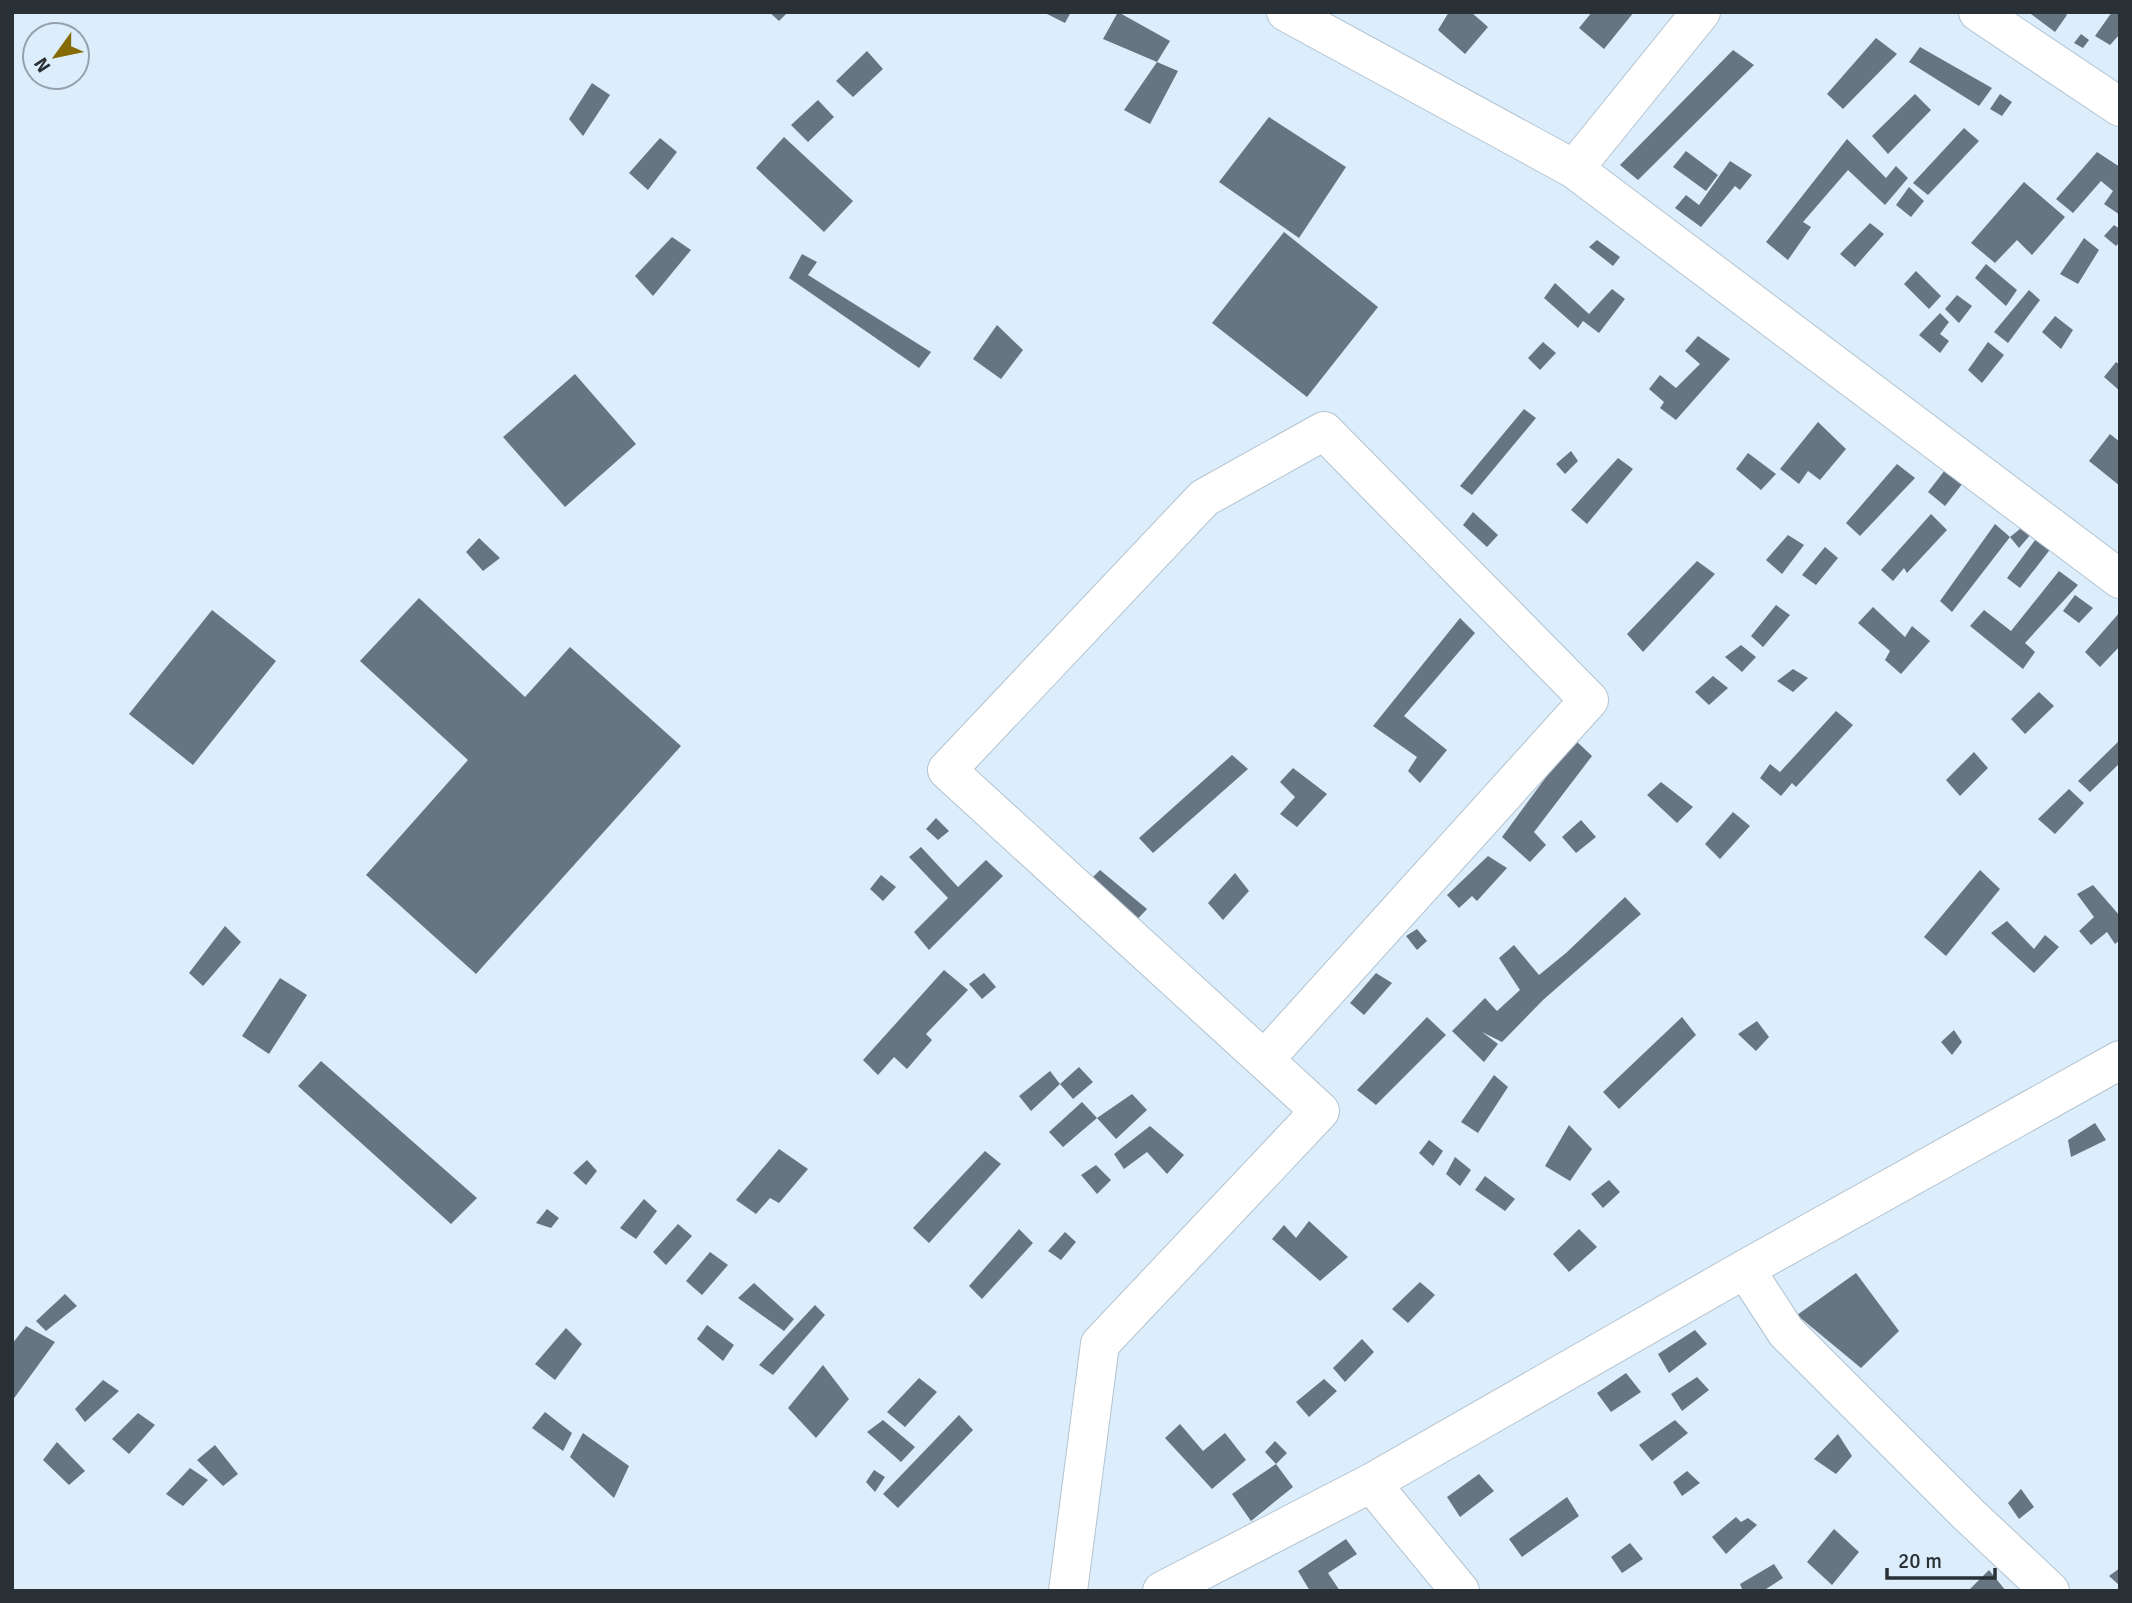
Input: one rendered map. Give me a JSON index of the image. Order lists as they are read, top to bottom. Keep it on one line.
{"scale_bar":"20 m","north":"bottom left"}
